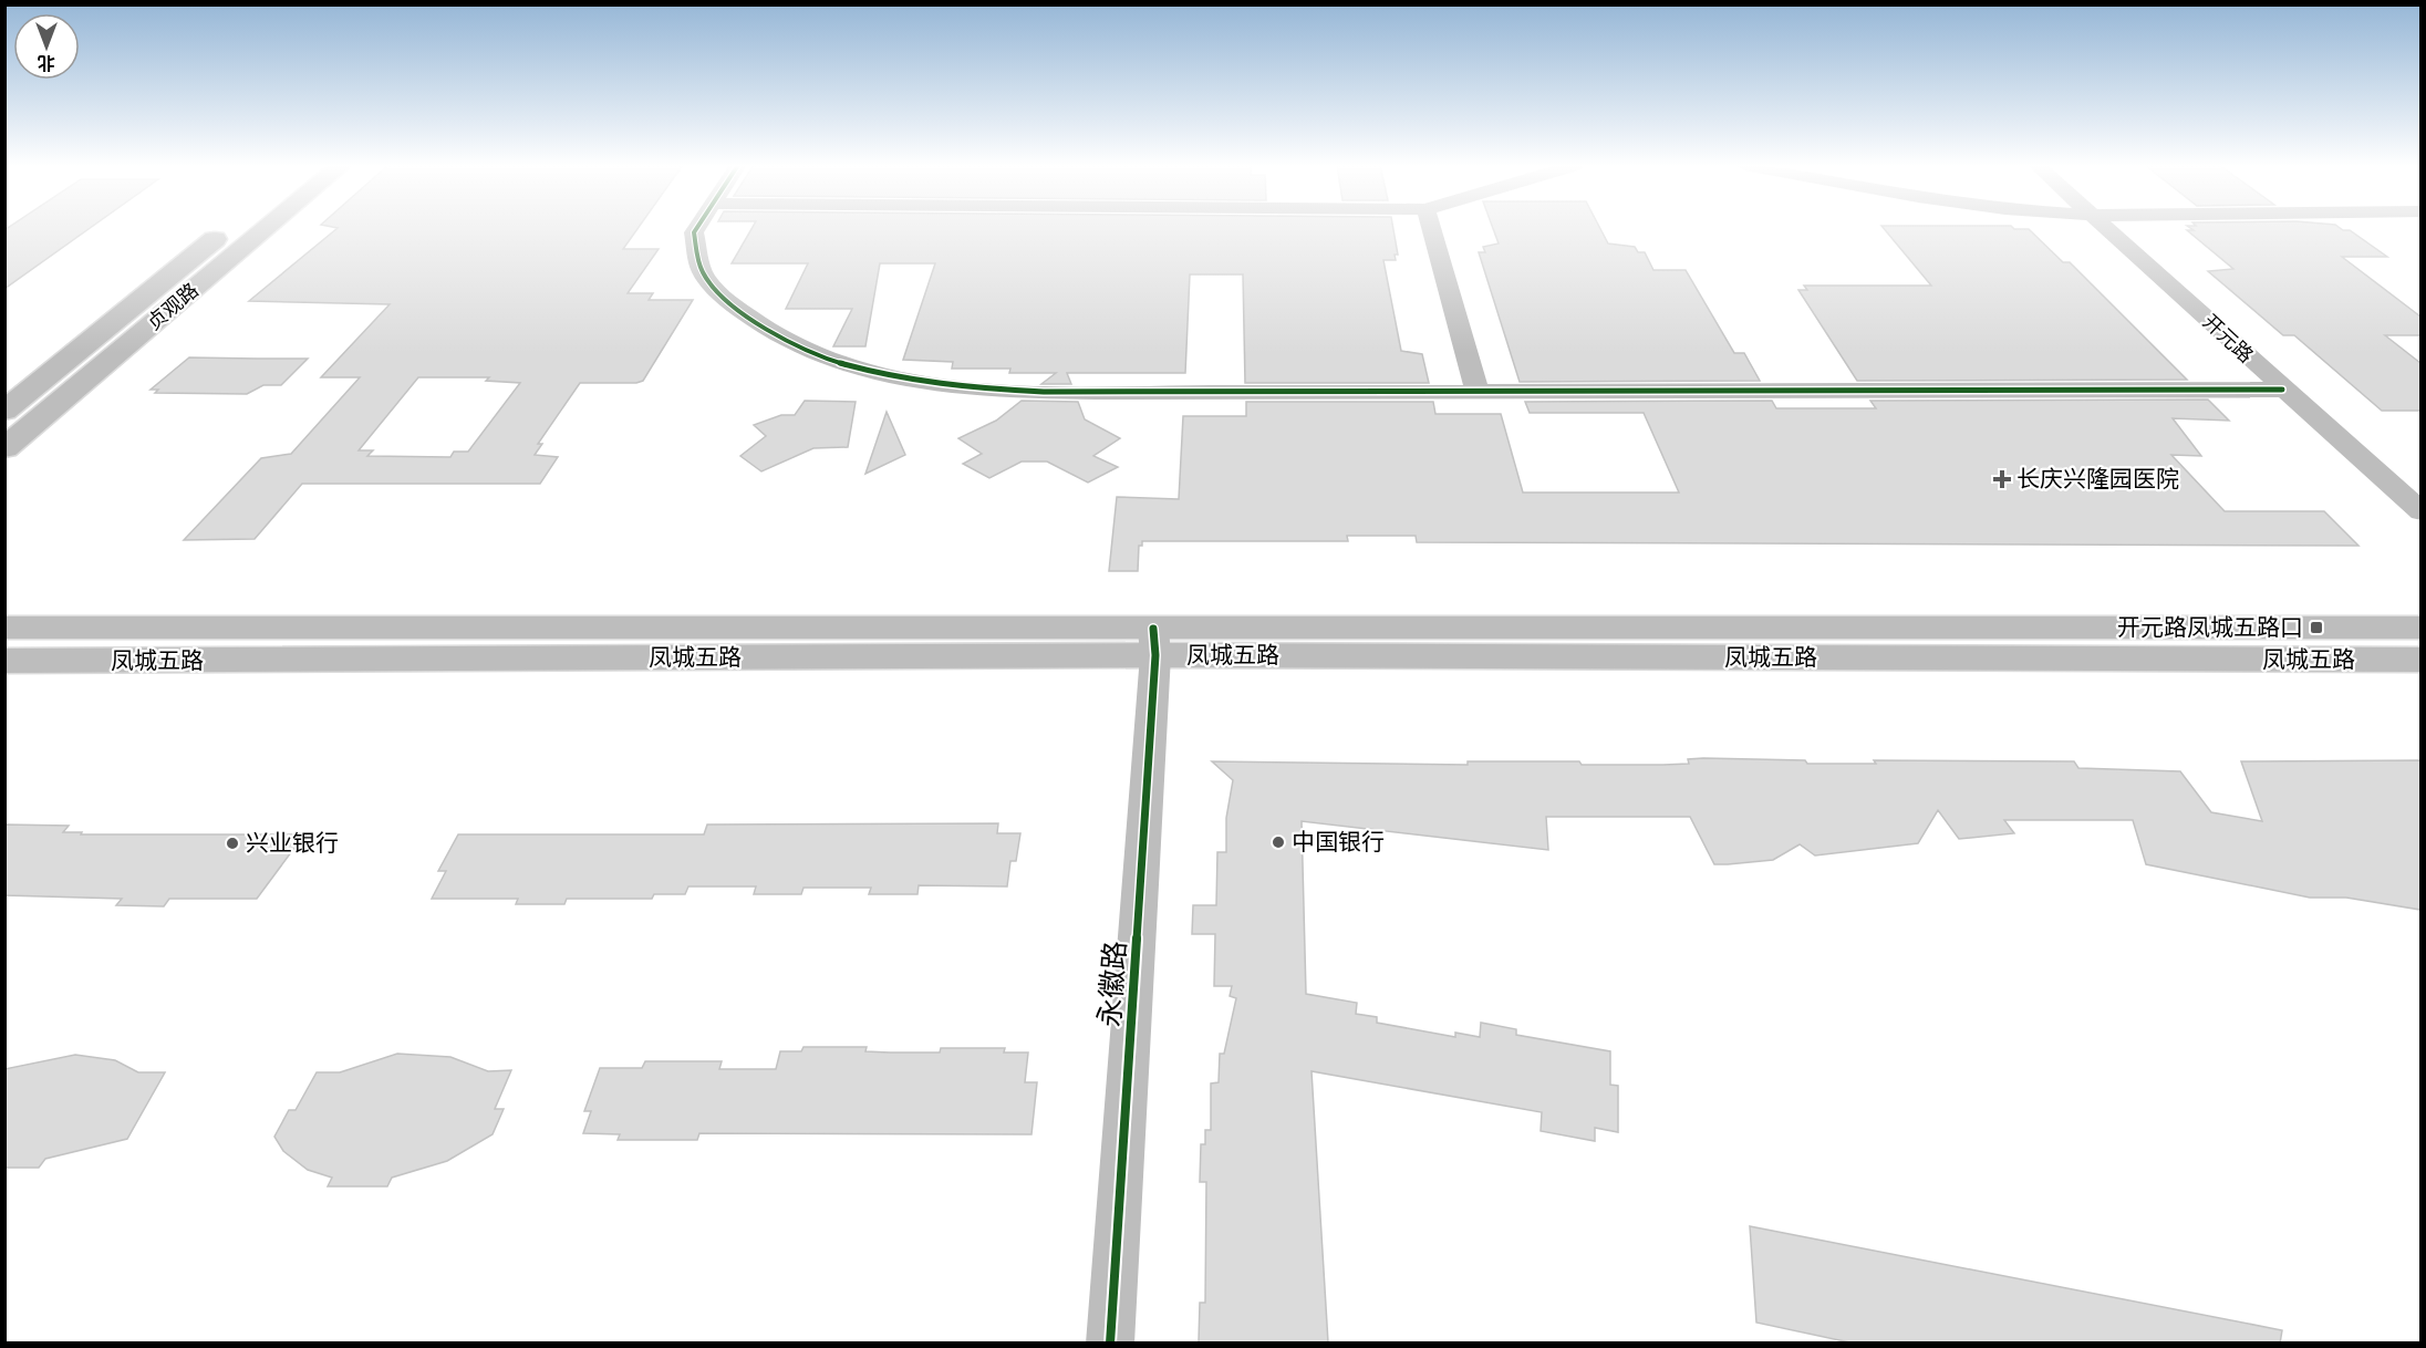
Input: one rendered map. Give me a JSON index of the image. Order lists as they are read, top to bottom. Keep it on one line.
{"streets":{"main road":["贞观路","凤城五路"],"street":["开元路","永徽路"]},"crossings":[["凤城五路","永徽路"]],"places":{"health":["长庆兴隆园医院"],"transit":["开元路凤城五路口"],"other":["中国银行","兴业银行"]},"north":"bottom"}
